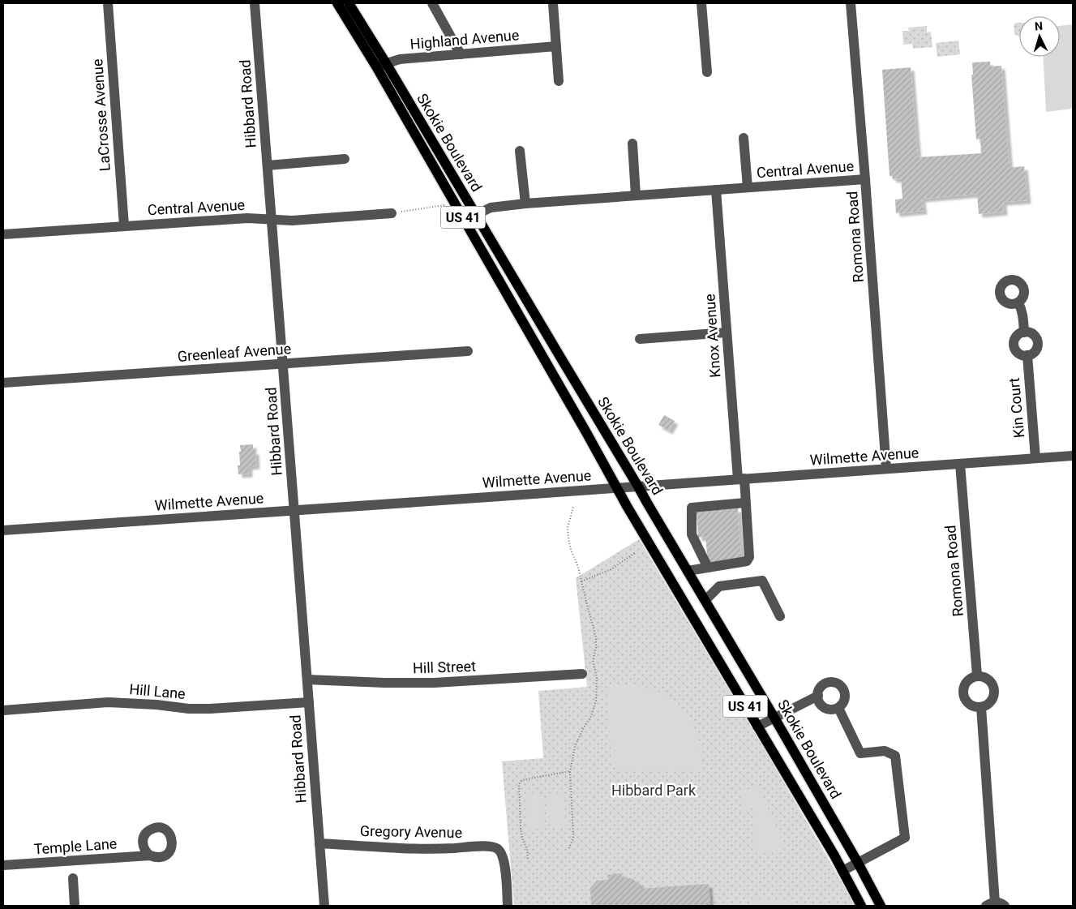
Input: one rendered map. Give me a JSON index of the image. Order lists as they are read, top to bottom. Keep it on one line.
{"streets":{"main road":["Skokie Boulevard","US 41"],"street":["Highland Avenue","Hibbard Road","LaCrosse Avenue","Central Avenue","Romona Road","Knox Avenue","Greenleaf Avenue","Kin Court","Wilmette Avenue","Hill Street","Hill Lane","Gregory Avenue","Temple Lane"]},"crossings":[["Highland Avenue","Skokie Boulevard"],["Hibbard Road","Central Avenue"],["Hibbard Road","Greenleaf Avenue"],["Hibbard Road","Wilmette Avenue"],["Hibbard Road","Hill Street"],["Hibbard Road","Hill Lane"],["Hibbard Road","Gregory Avenue"],["LaCrosse Avenue","Central Avenue"],["Skokie Boulevard","Central Avenue"],["Skokie Boulevard","Knox Avenue"],["Skokie Boulevard","Wilmette Avenue"],["Central Avenue","Romona Road"],["Central Avenue","Knox Avenue"],["Romona Road","Wilmette Avenue"],["Knox Avenue","Wilmette Avenue"],["Kin Court","Wilmette Avenue"]],"parks":["Hibbard Park"],"north":"top"}
